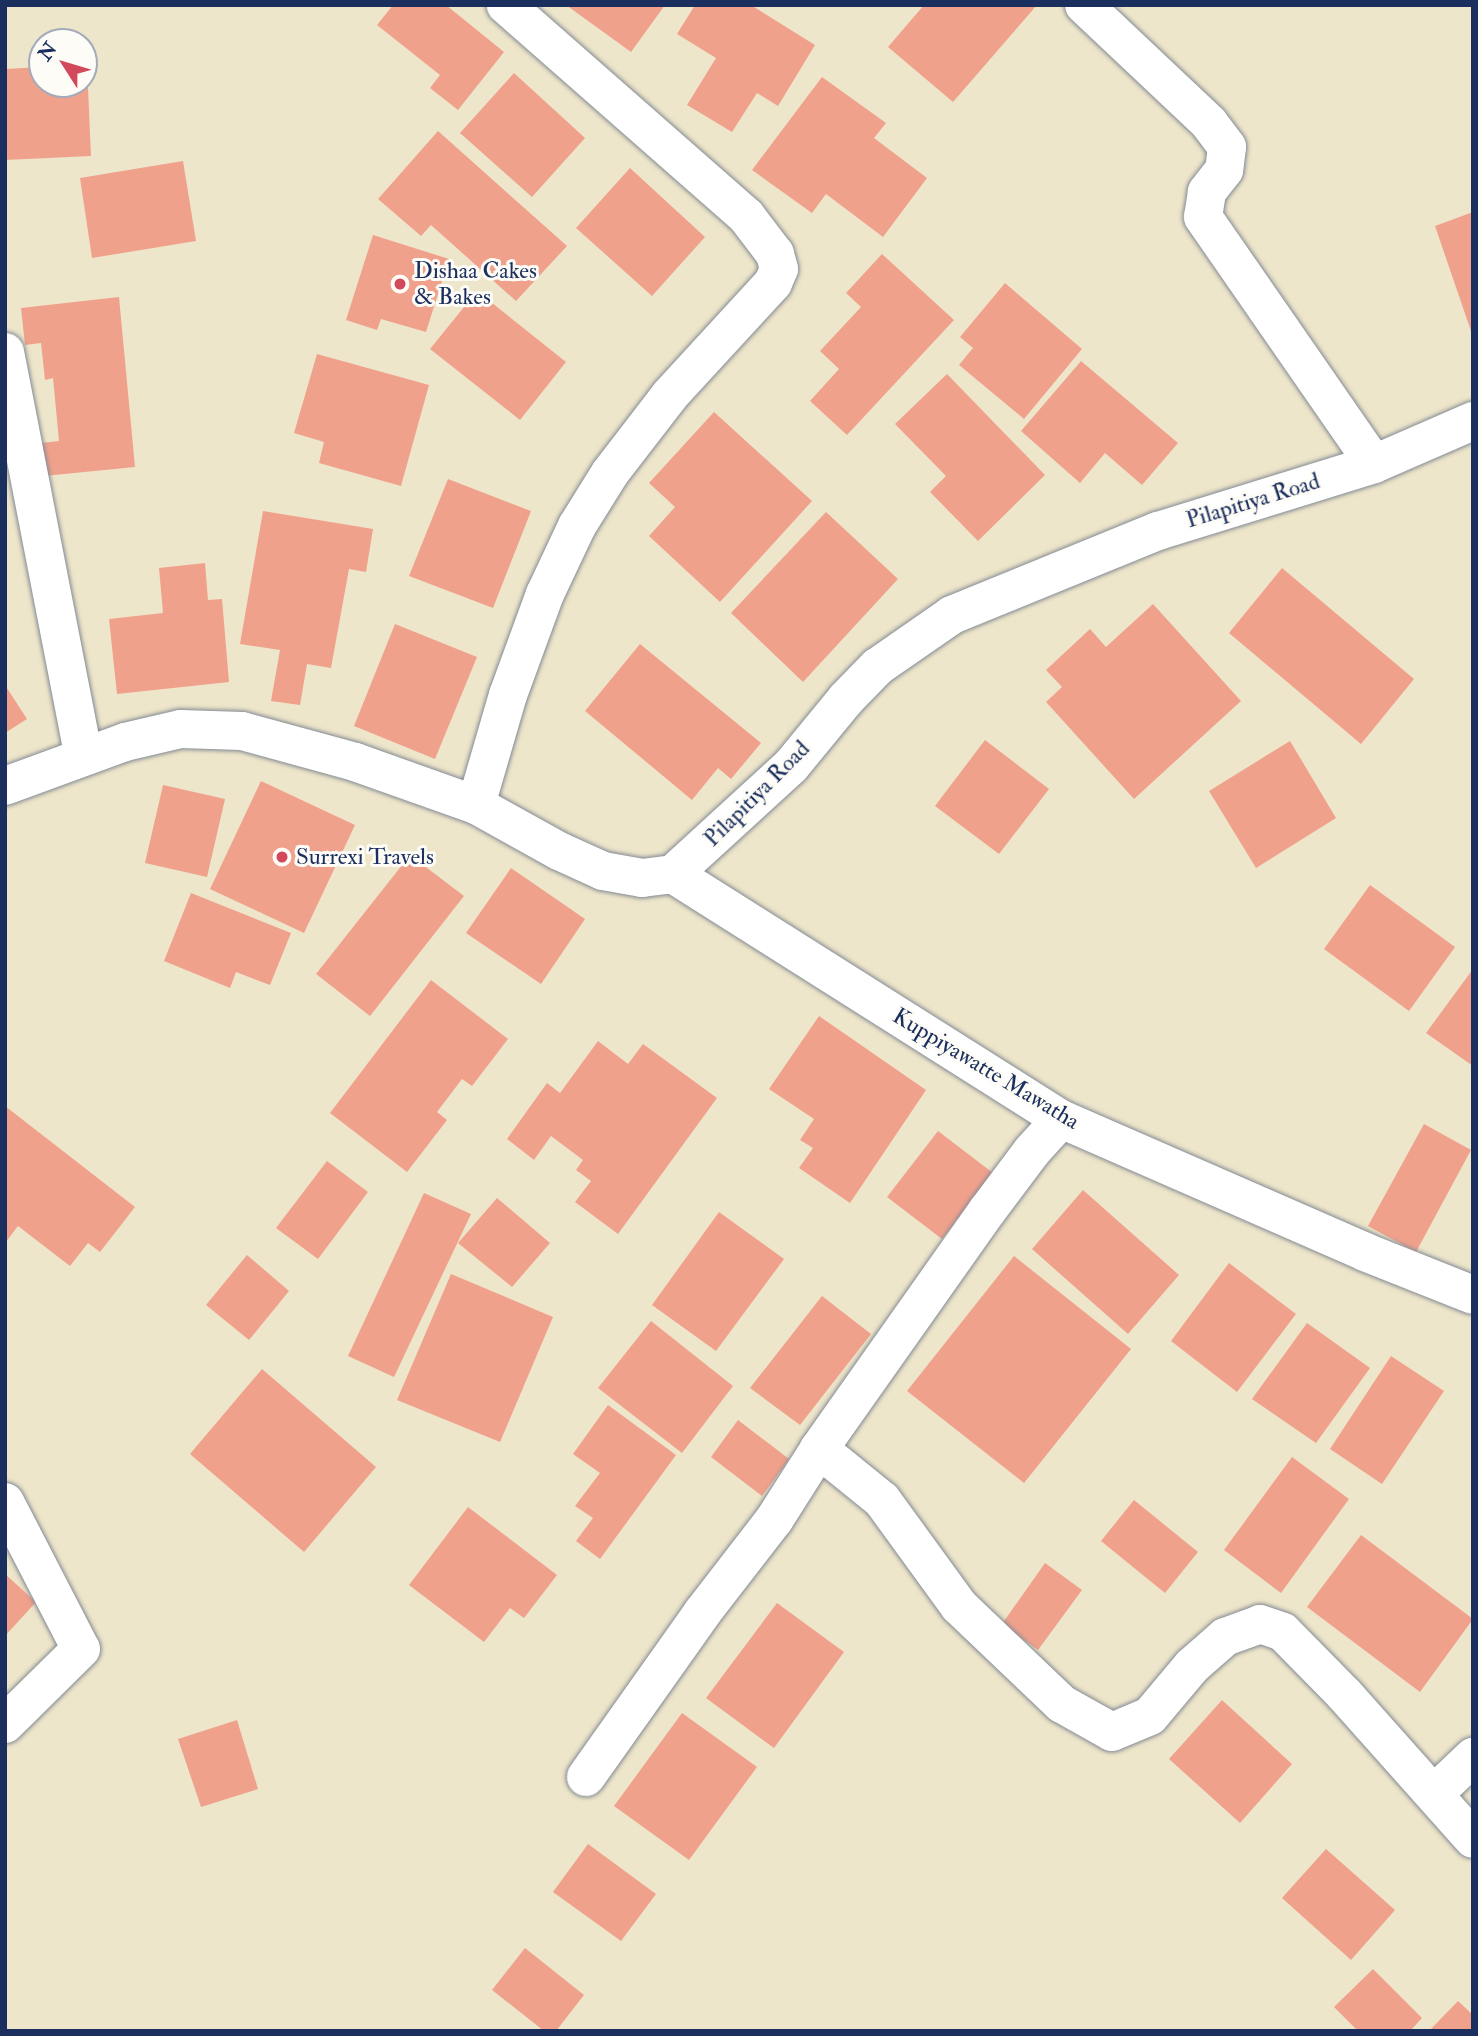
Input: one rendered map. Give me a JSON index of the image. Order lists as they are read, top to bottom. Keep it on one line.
{"streets":{"street":["Pilapitiya Road","Kuppiyawatte Mawatha"]},"crossings":[["Pilapitiya Road","Kuppiyawatte Mawatha"]],"places":["Dishaa Cakes & Bakes","Surrexi Travels"],"north":"top left"}
